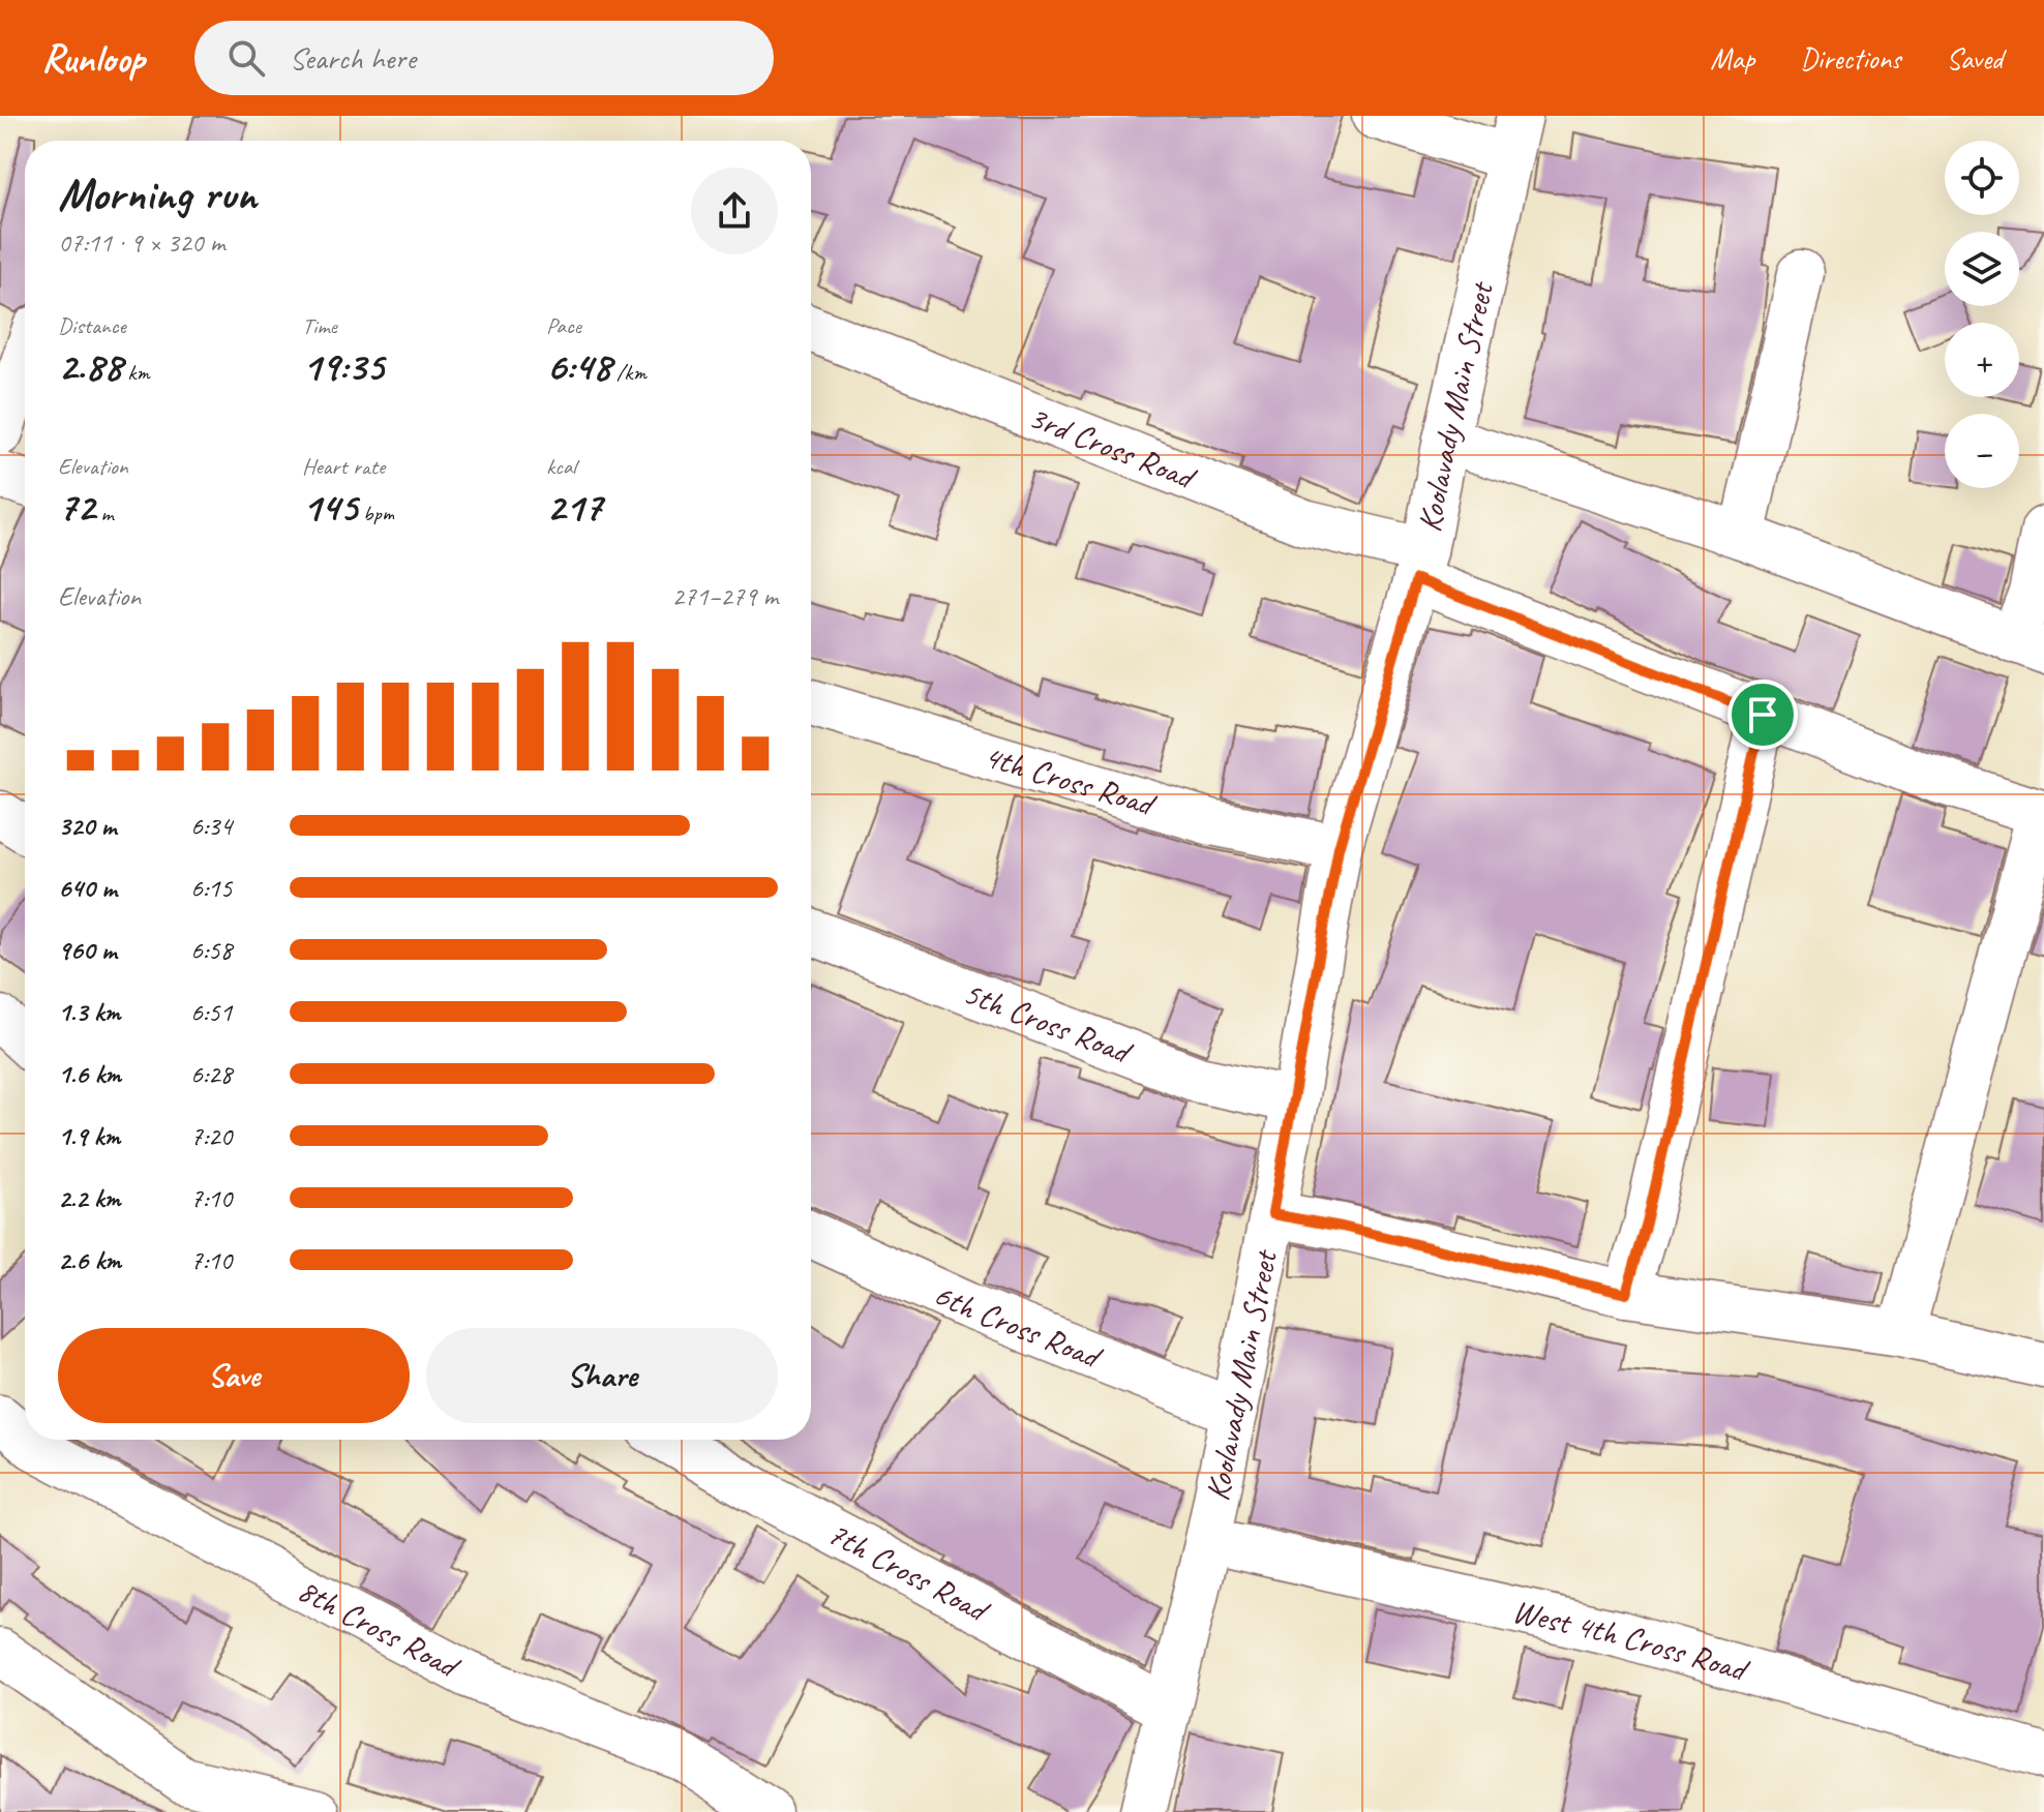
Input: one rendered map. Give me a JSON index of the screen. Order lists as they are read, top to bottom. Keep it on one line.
{"streets":{"street":["Koolavady Main Street","3rd Cross Road","4th Cross Road","5th Cross Road","6th Cross Road","7th Cross Road","8th Cross Road","West 4th Cross Road"]},"crossings":[["Koolavady Main Street","3rd Cross Road"],["Koolavady Main Street","4th Cross Road"],["Koolavady Main Street","5th Cross Road"],["Koolavady Main Street","6th Cross Road"],["Koolavady Main Street","7th Cross Road"],["Koolavady Main Street","West 4th Cross Road"]],"page":{"header":"Runloop","search":"Search here","nav":["Map","Directions","Saved"],"map_buttons":["+","−"],"heading":["Morning run","07:11 · 9 × 320 m"],"stats":[["Distance","2.88 km"],["Time","19:35"],["Pace","6:48 /km"],["Elevation","72 m"],["Heart rate","145 bpm"],["kcal","217"]],"chart":["Elevation","271–279 m"],"list":[{"name":"320 m","note":"6:34"},{"name":"640 m","note":"6:15"},{"name":"960 m","note":"6:58"},{"name":"1.3 km","note":"6:51"},{"name":"1.6 km","note":"6:28"},{"name":"1.9 km","note":"7:20"},{"name":"2.2 km","note":"7:10"},{"name":"2.6 km","note":"7:10"}],"buttons":["Save","Share"]}}
